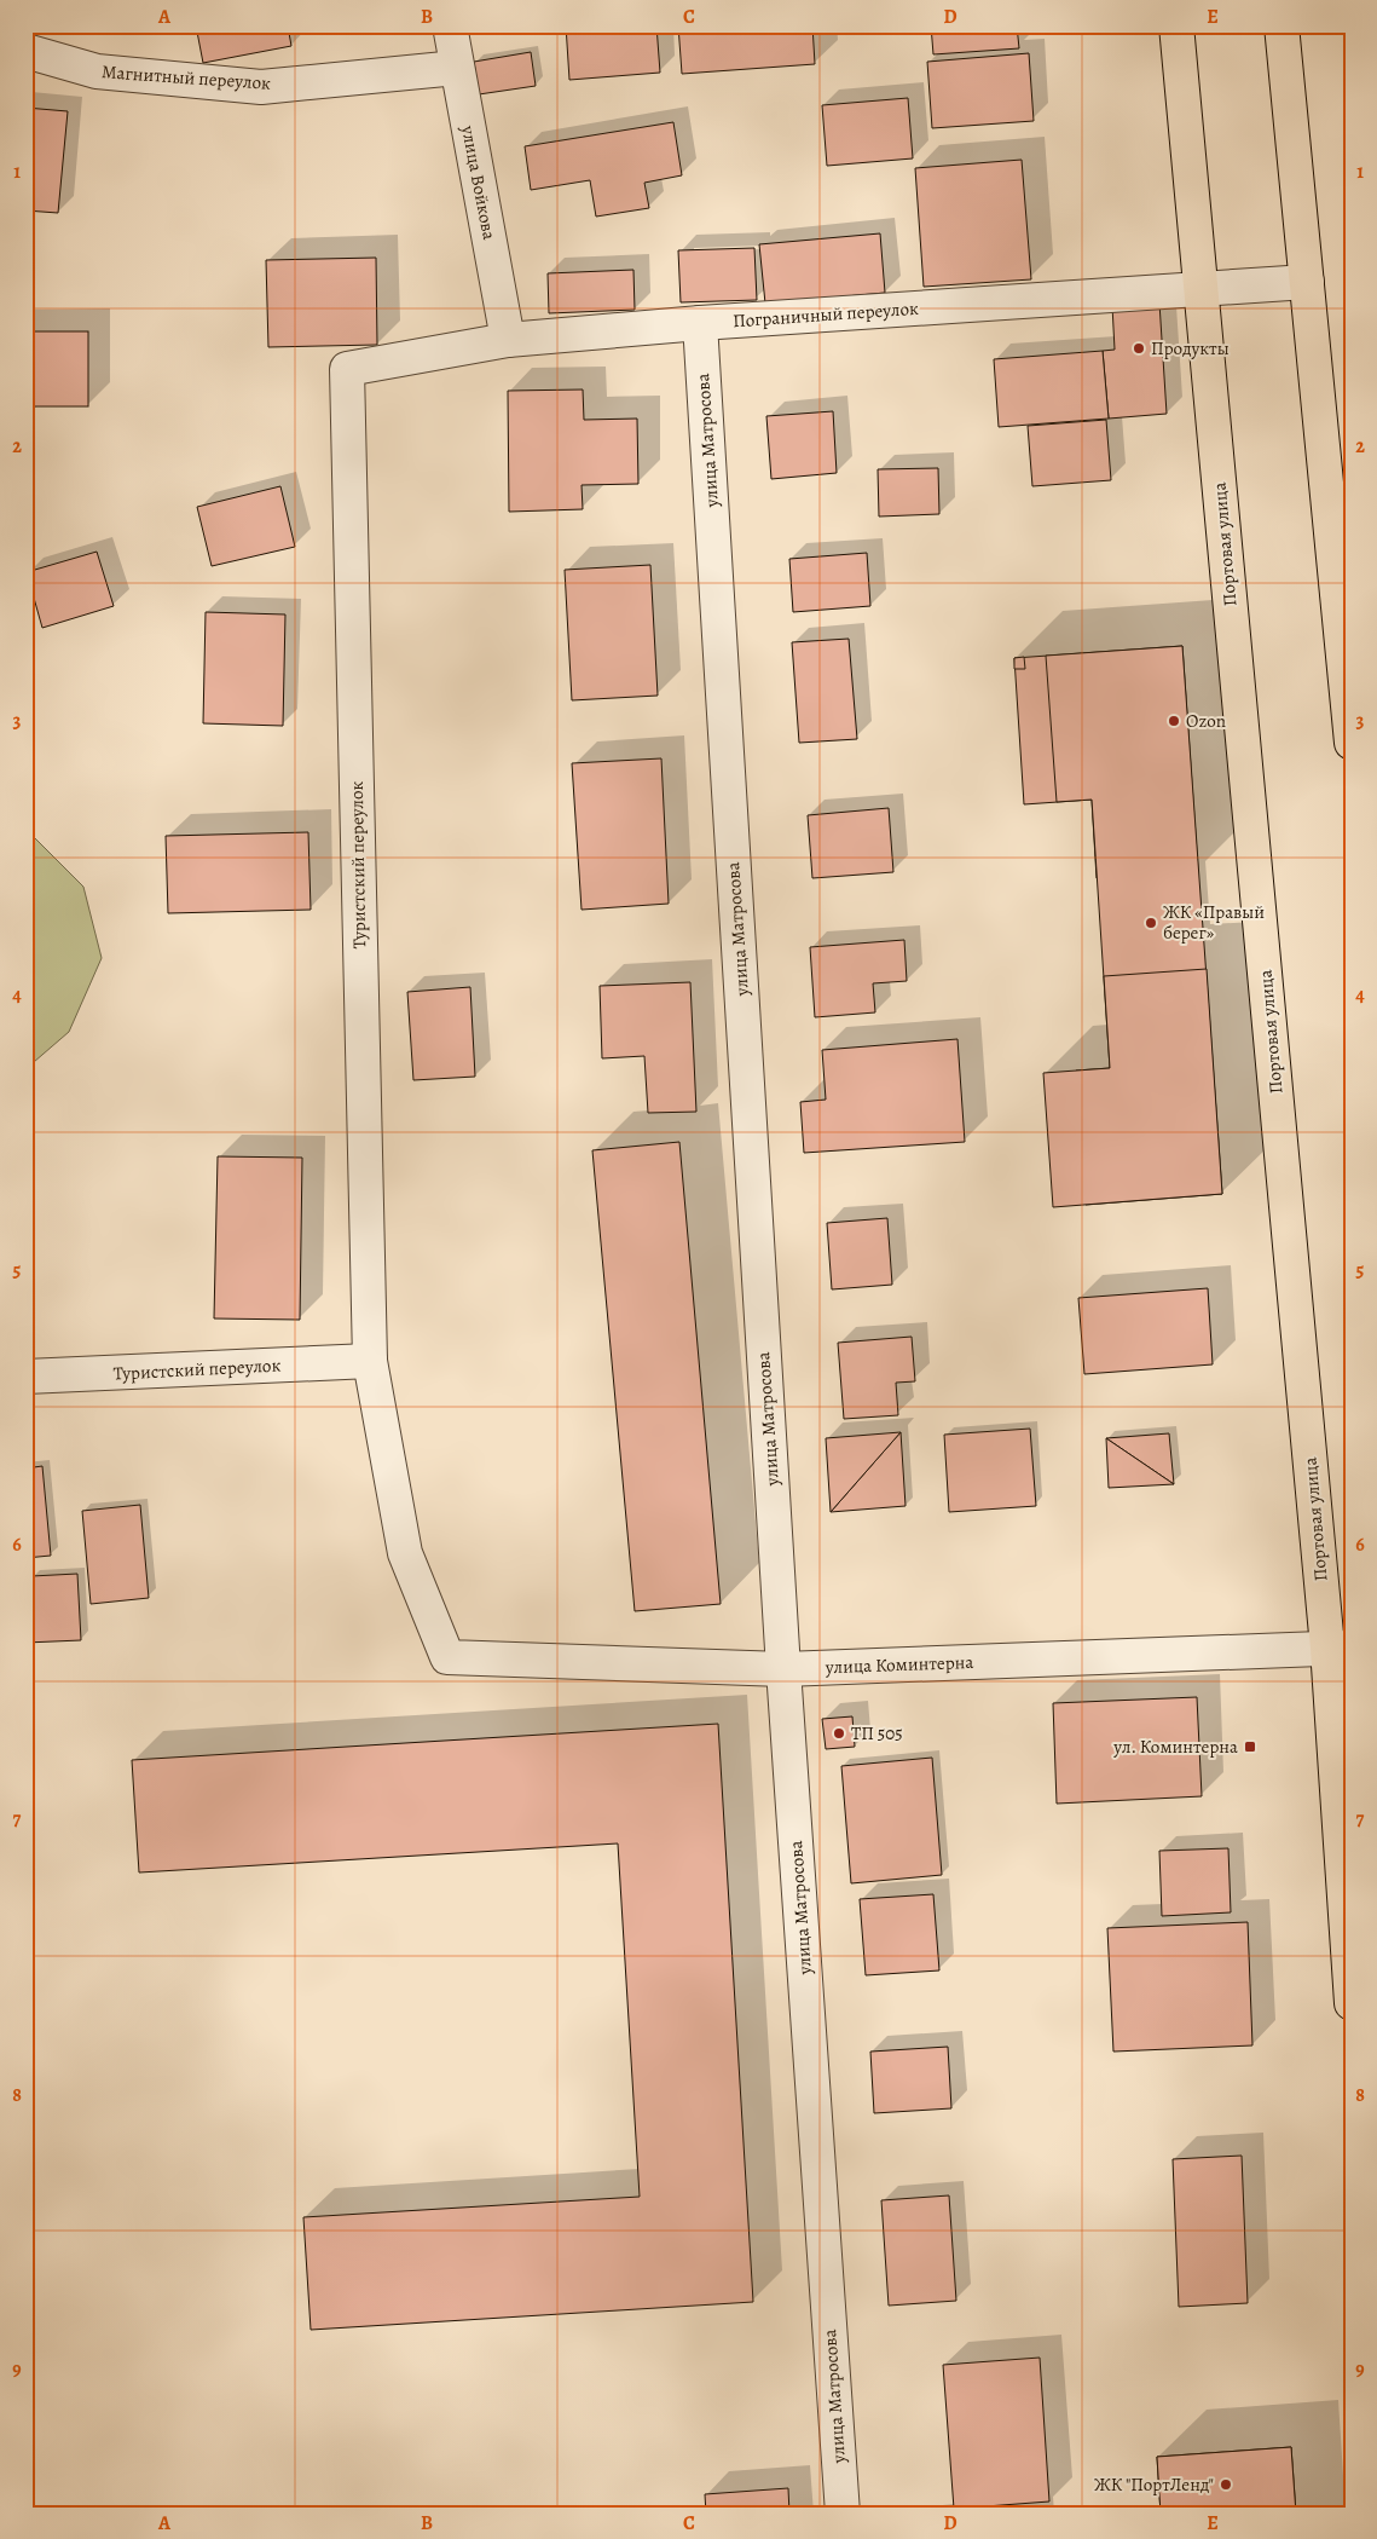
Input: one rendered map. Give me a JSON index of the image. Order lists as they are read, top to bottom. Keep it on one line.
{"streets":{"main road":["Портовая улица"],"street":["Магнитный переулок","улица Войкова","Пограничный переулок","улица Матросова","Туристский переулок","улица Коминтерна"]},"crossings":[["Магнитный переулок","улица Войкова"],["улица Войкова","Пограничный переулок"],["Пограничный переулок","улица Матросова"],["Пограничный переулок","Портовая улица"],["Пограничный переулок","Туристский переулок"],["улица Матросова","улица Коминтерна"],["Портовая улица","улица Коминтерна"],["Туристский переулок","улица Коминтерна"]],"places":{"other":["Продукты","Ozon","ЖК «Правый берег»","ТП 505","ЖК \"ПортЛенд\""],"transit":["ул. Коминтерна"]},"grid":{"columns":["A","B","C","D","E"],"rows":["1","2","3","4","5","6","7","8","9"]}}
